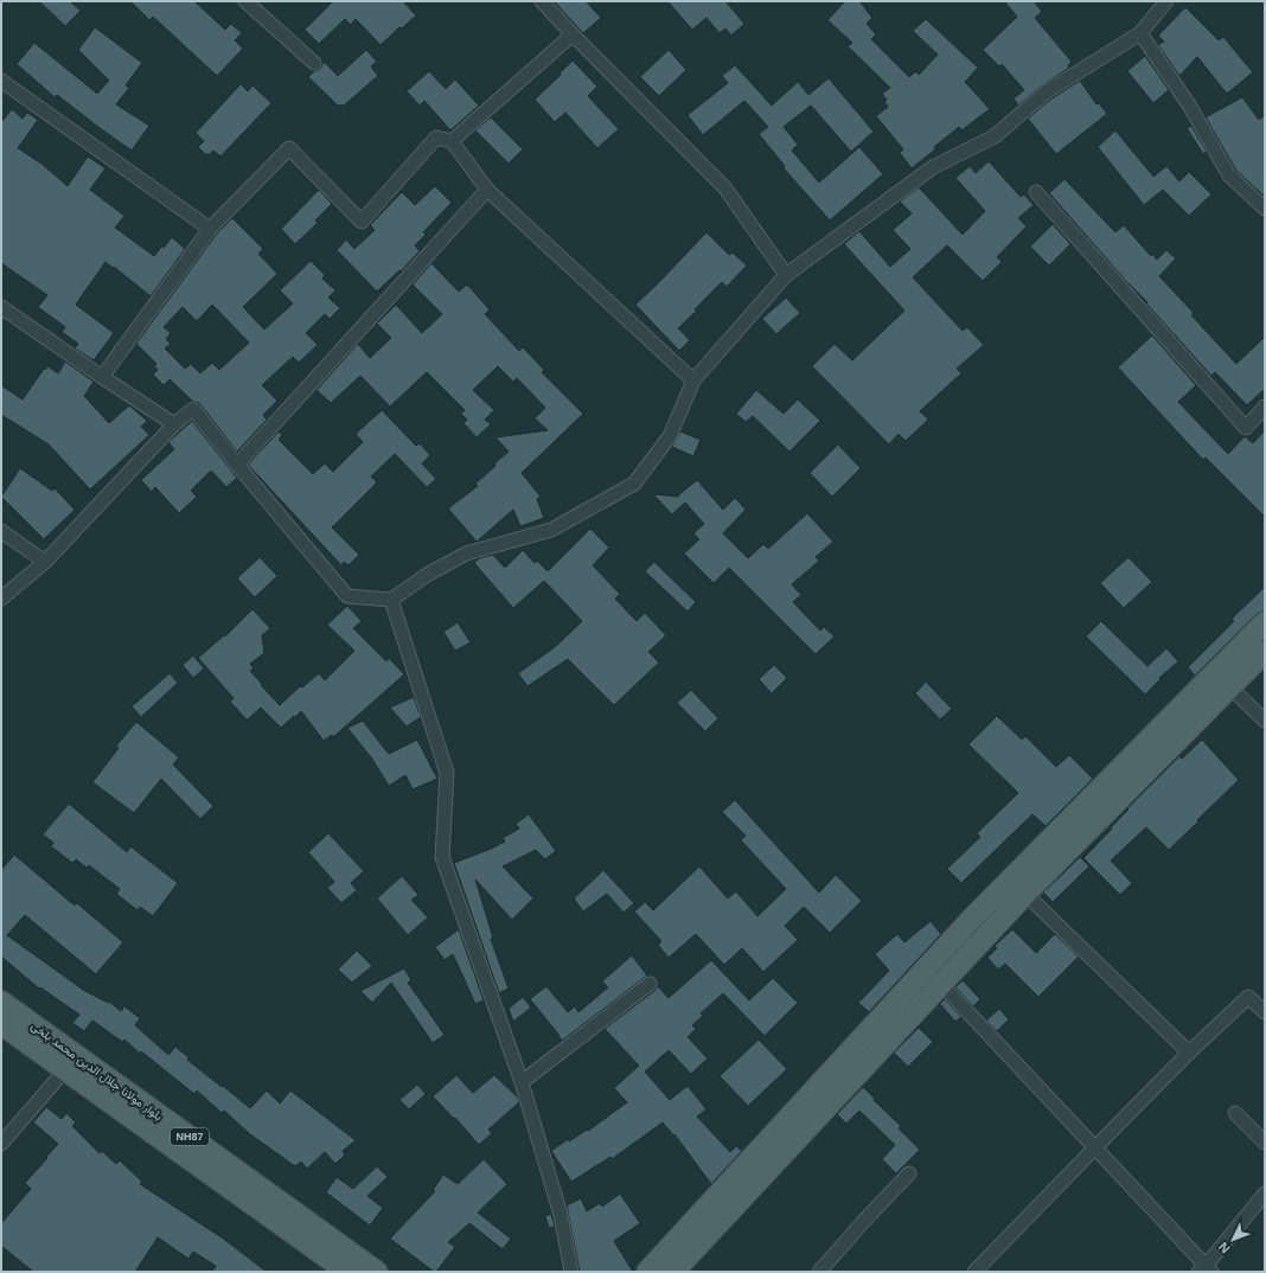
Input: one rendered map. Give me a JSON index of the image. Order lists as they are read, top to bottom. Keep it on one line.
{"streets":{"main road":["بلوار مولانا جلال الدین محمد بلخی","NH87"]},"north":"bottom left"}
